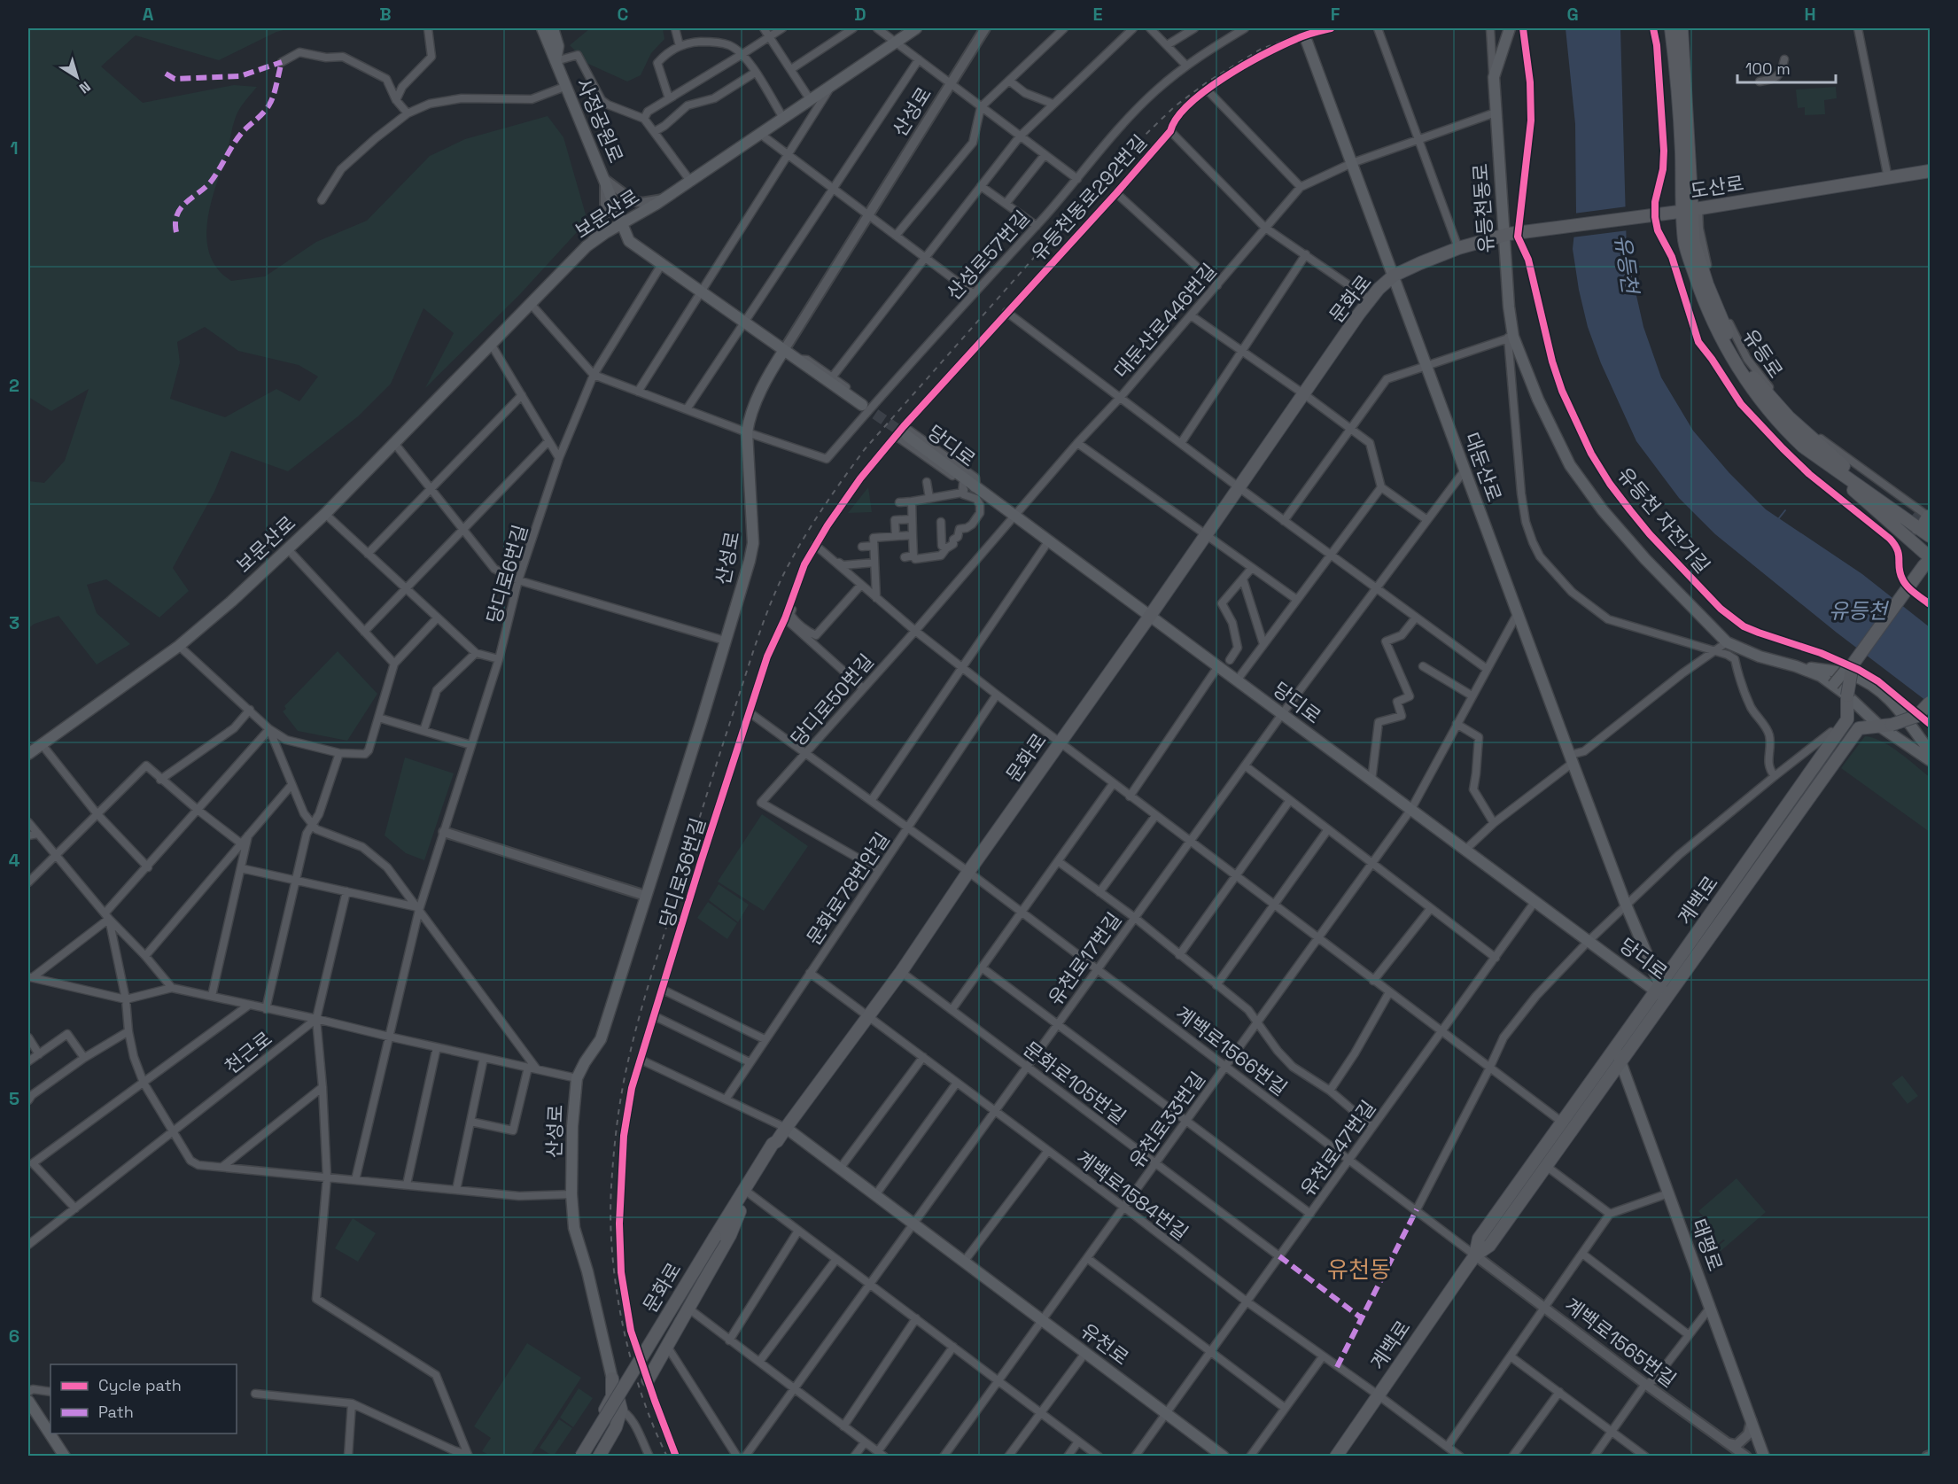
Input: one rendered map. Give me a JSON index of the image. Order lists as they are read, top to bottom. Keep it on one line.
{"streets":{"main road":["산성로","사정공원로","도산로","유등천동로","보문산로","문화로","유등로","당디로","대둔산로","계백로","태평로","유천로"],"street":["유등천동로292번길","산성로57번길","대둔산로446번길","당디로6번길","당디로50번길","당디로36번길","문화로78번안길","유천로17번길","계백로1566번길","천근로","문화로105번길","유천로33번길","유천로47번길","계백로1584번길","계백로1565번길"],"cycle path":["유등천 자전거길"]},"crossings":[["산성로","산성로57번길"],["사정공원로","보문산로"],["도산로","유등천동로"],["도산로","문화로"],["도산로","유등로"],["유등천동로292번길","대둔산로446번길"],["유등천동로292번길","당디로"],["유등천동로292번길","당디로36번길"],["유등천동로","문화로"],["유등천동로","대둔산로446번길"],["유등천동로","계백로"],["문화로","당디로"],["문화로","대둔산로"],["문화로","계백로1566번길"],["문화로","문화로105번길"],["문화로","계백로1584번길"],["문화로","유천로"],["대둔산로446번길","당디로"],["대둔산로446번길","대둔산로"],["대둔산로446번길","당디로50번길"],["당디로","대둔산로"],["당디로","당디로50번길"],["당디로","당디로36번길"],["당디로","계백로"],["당디로","유천로17번길"],["당디로","유천로33번길"],["당디로","유천로47번길"],["대둔산로","계백로"],["대둔산로","유천로17번길"],["대둔산로","유천로33번길"],["당디로50번길","문화로78번안길"],["당디로50번길","계백로1566번길"],["당디로36번길","계백로1566번길"],["문화로78번안길","계백로1566번길"],["문화로78번안길","계백로1584번길"],["계백로","계백로1566번길"],["계백로","계백로1584번길"],["계백로","태평로"],["계백로","계백로1565번길"],["유천로17번길","계백로1566번길"],["유천로17번길","문화로105번길"],["유천로17번길","계백로1584번길"],["유천로17번길","유천로"],["계백로1566번길","유천로33번길"],["계백로1566번길","유천로47번길"],["계백로1566번길","계백로1565번길"],["문화로105번길","유천로33번길"],["문화로105번길","유천로47번길"],["유천로33번길","계백로1584번길"],["유천로33번길","유천로"],["유천로47번길","계백로1584번길"],["유천로47번길","유천로"]],"districts":["유천동"],"water":["유등천"],"legend":["Cycle path","Path"],"scale_bar":"100 m","north":"bottom right","grid":{"columns":["A","B","C","D","E","F","G","H"],"rows":["1","2","3","4","5","6"]}}
